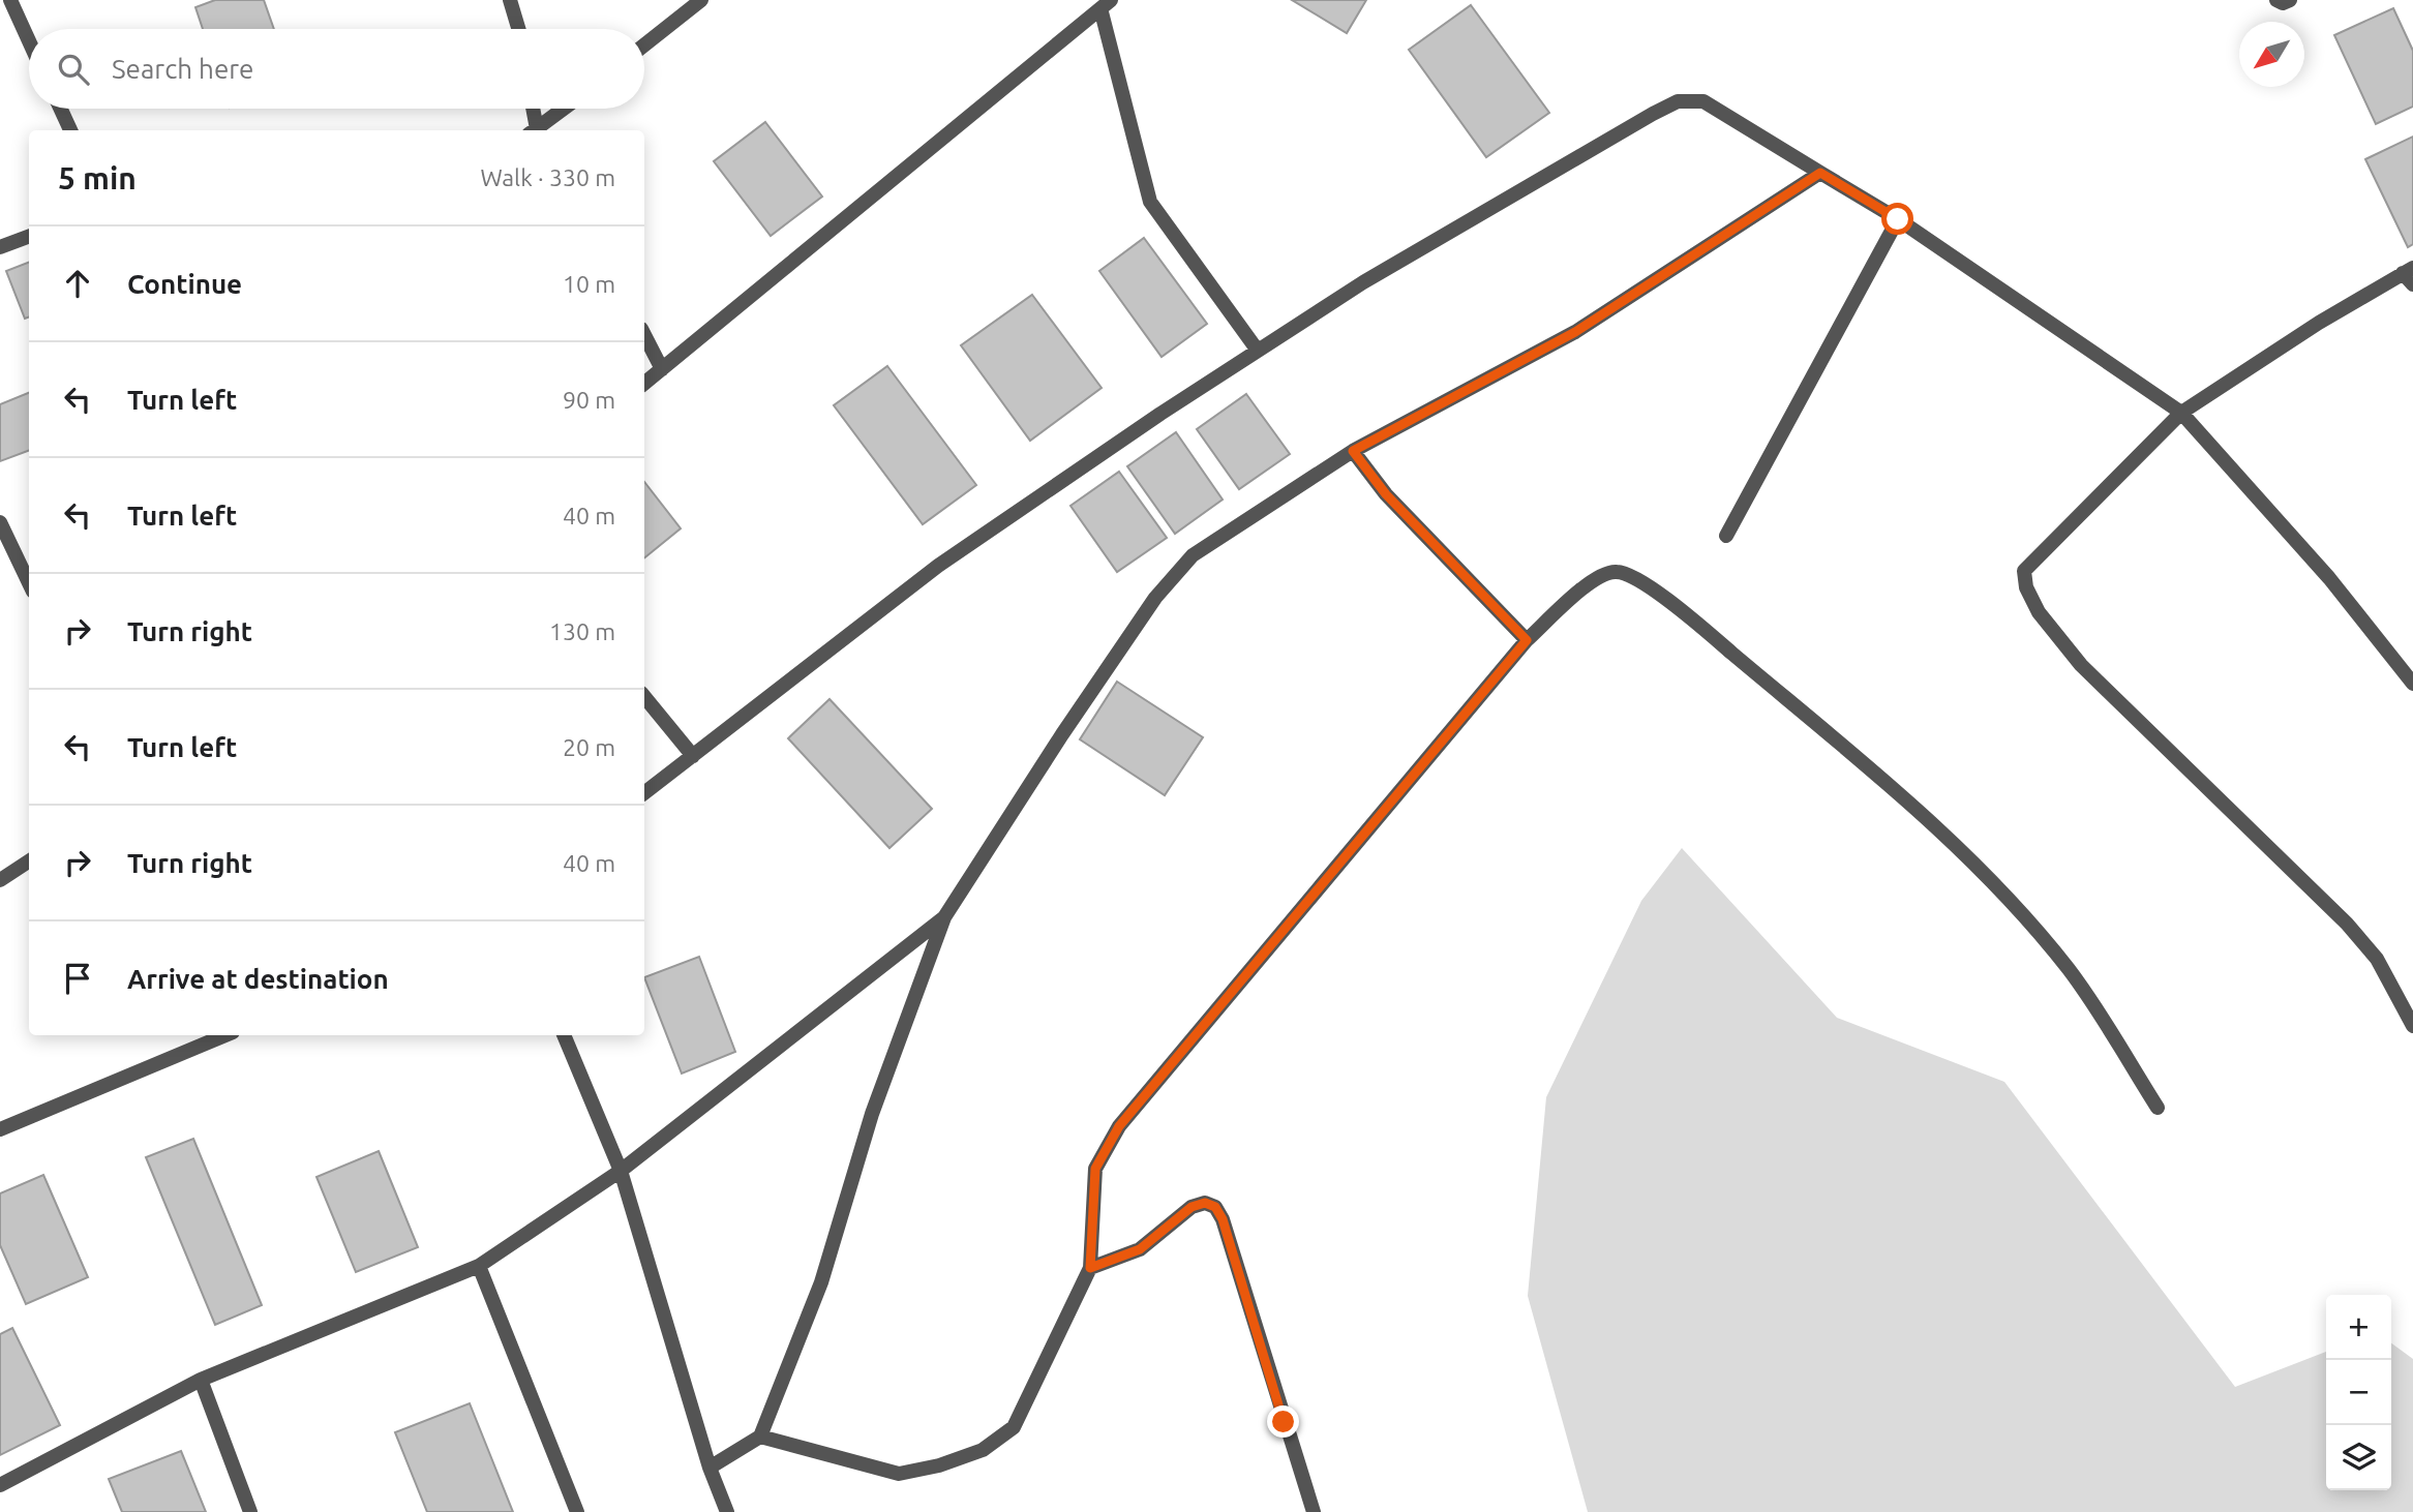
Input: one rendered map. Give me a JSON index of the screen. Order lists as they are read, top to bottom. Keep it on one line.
{"north":"bottom left","page":{"search":"Search here","heading":["5 min","Walk · 330 m"],"list":[["Continue","10 m"],["Turn left","90 m"],["Turn left","40 m"],["Turn right","130 m"],["Turn left","20 m"],["Turn right","40 m"],"Arrive at destination"],"map_buttons":["+","−"]}}
